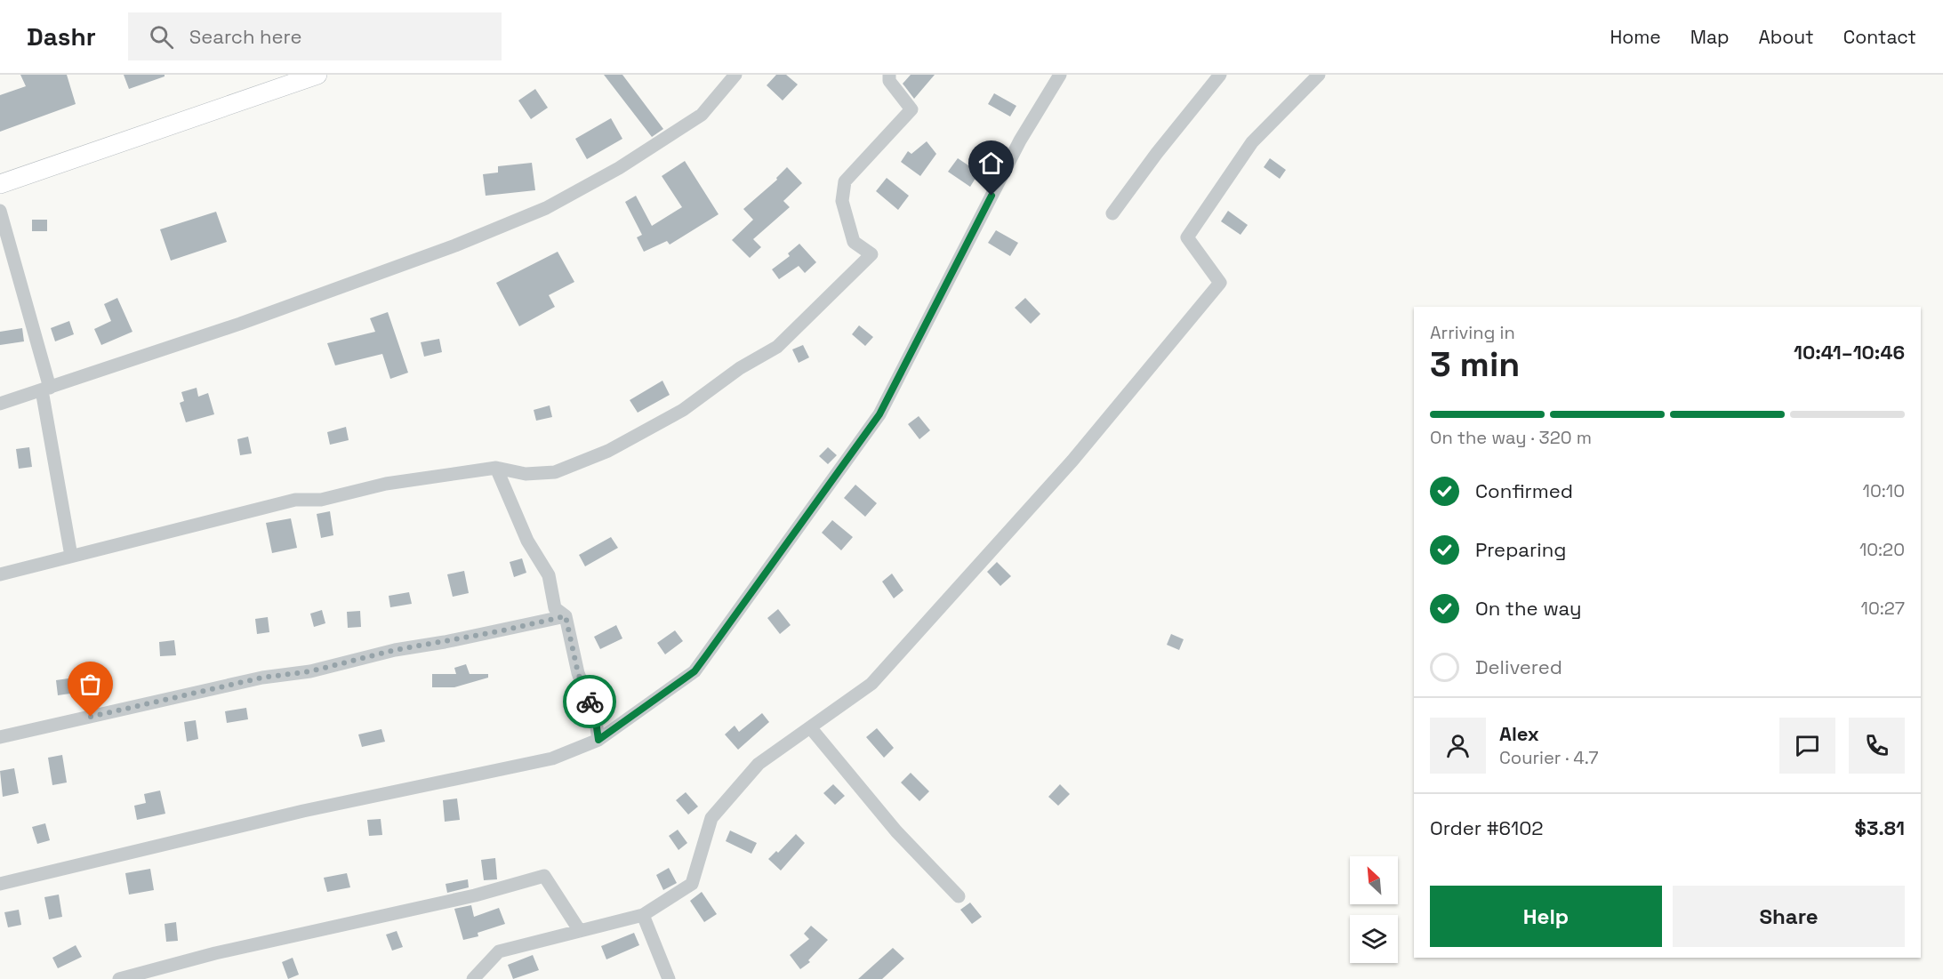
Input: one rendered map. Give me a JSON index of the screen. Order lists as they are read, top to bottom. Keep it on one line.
{"north":"top left","page":{"header":"Dashr","search":"Search here","nav":["Home","Map","About","Contact"],"heading":["3 min","Arriving in","10:41–10:46"],"panel":["Alex","Courier · 4.7","Order #6102","$3.81"],"bar":"On the way · 320 m","list":[["Confirmed","10:10"],["Preparing","10:20"],["On the way","10:27"],"Delivered"],"buttons":["Help","Share"]}}
